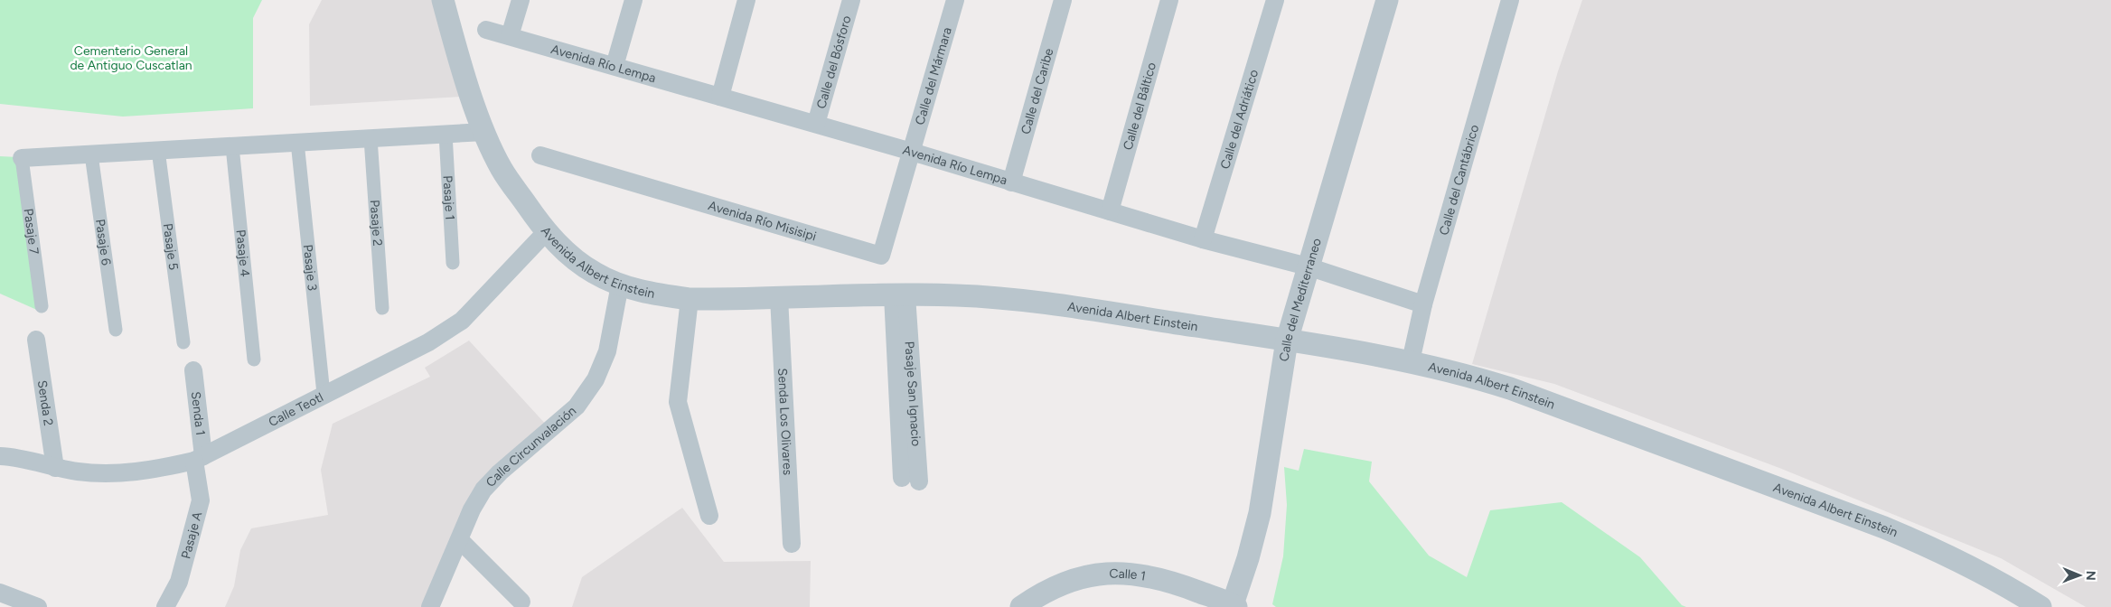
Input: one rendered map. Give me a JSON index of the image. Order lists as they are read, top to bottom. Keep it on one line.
{"streets":{"street":["Calle del Bósforo","Avenida Río Lempa","Calle del Mármara","Calle del Caribe","Calle del Báltico","Calle del Adriático","Calle del Cantábrico","Pasaje 1","Avenida Río Misisipi","Pasaje 2","Pasaje 7","Pasaje 6","Pasaje 5","Pasaje 4","Avenida Albert Einstein","Pasaje 3","Calle del Mediterraneo","Senda 2","Calle Teotl","Senda 1","Senda Los Olivares","Calle Circunvalación","Pasaje A","Calle 1"]},"crossings":[["Calle del Bósforo","Avenida Río Lempa"],["Avenida Río Lempa","Calle del Mármara"],["Avenida Río Lempa","Calle del Caribe"],["Avenida Río Lempa","Calle del Báltico"],["Avenida Río Lempa","Calle del Adriático"],["Avenida Río Lempa","Calle del Cantábrico"],["Avenida Río Lempa","Avenida Río Misisipi"],["Avenida Río Lempa","Calle del Mediterraneo"],["Calle del Mármara","Avenida Río Misisipi"],["Calle del Cantábrico","Avenida Albert Einstein"],["Avenida Albert Einstein","Calle del Mediterraneo"],["Avenida Albert Einstein","Calle Teotl"],["Avenida Albert Einstein","Senda Los Olivares"],["Avenida Albert Einstein","Calle Circunvalación"],["Pasaje 3","Calle Teotl"],["Calle del Mediterraneo","Calle 1"],["Senda 2","Calle Teotl"],["Calle Teotl","Senda 1"],["Calle Teotl","Pasaje A"],["Senda 1","Pasaje A"]],"parks":["Cementerio General de Antiguo Cuscatlan"],"north":"right"}
